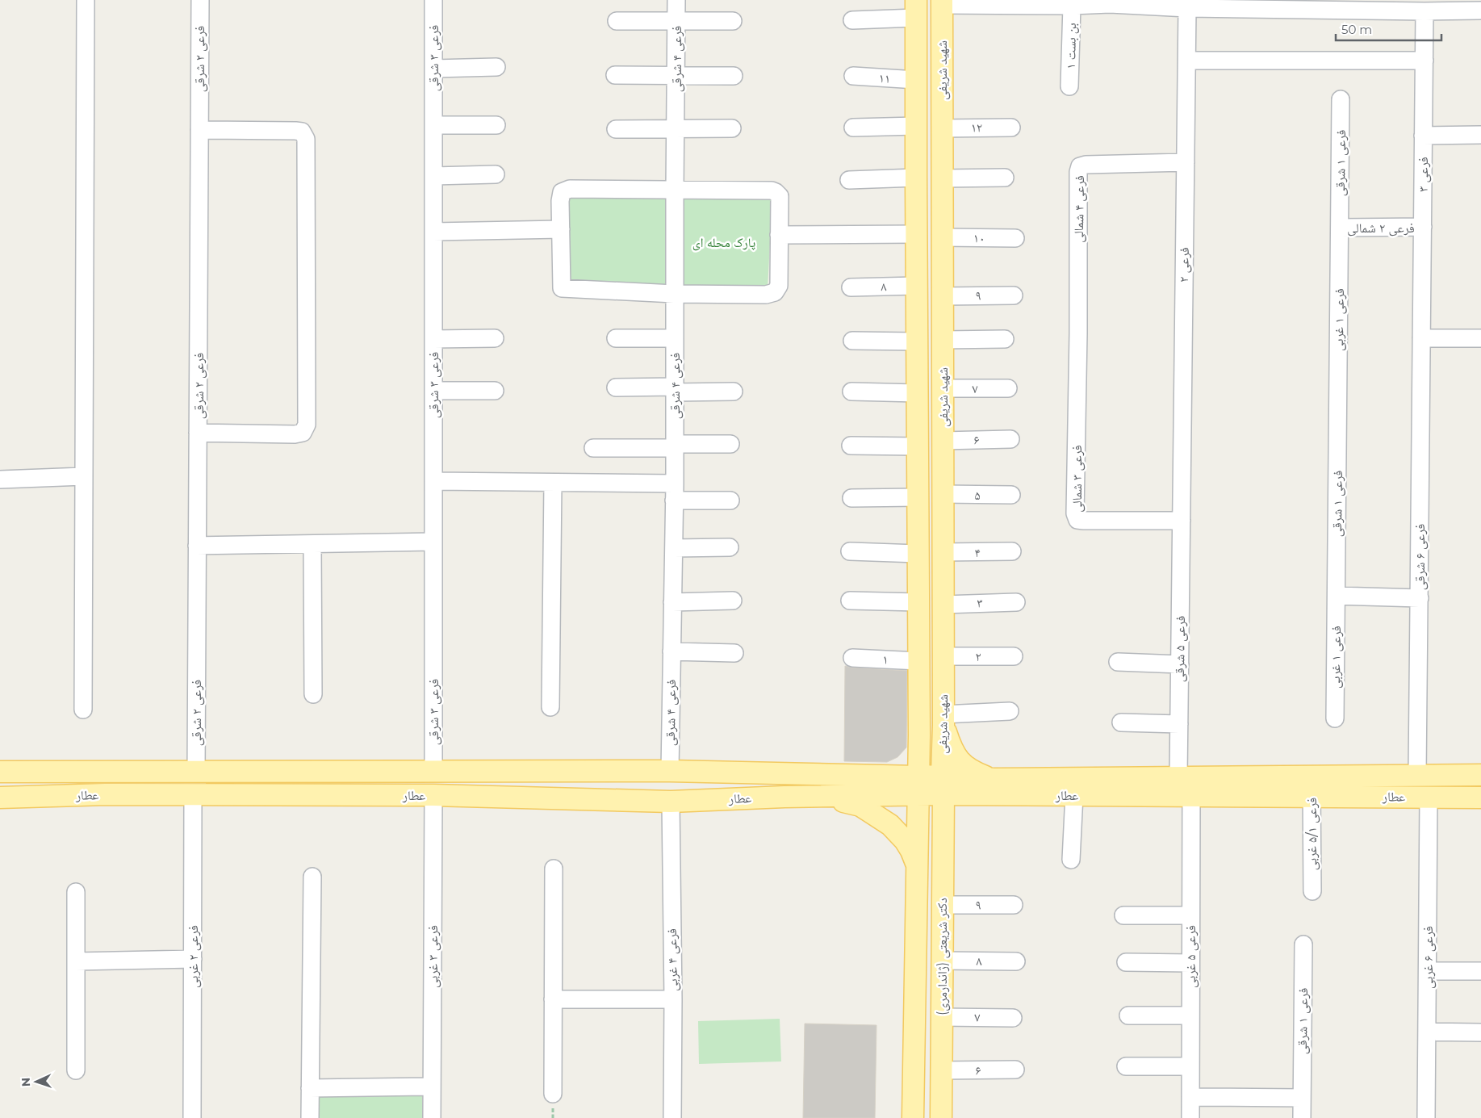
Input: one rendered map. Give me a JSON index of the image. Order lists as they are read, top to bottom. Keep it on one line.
{"streets":{"main road":["شهید شریفی","عطار","دکتر شریعتی (ژاندارمری)"],"street":["بن بست ۱","فرعی ۳ شرقی","فرعی ۲ شرقی","فرعی ۴ شرقی","۱۱","۱۲","فرعی ۱ شرقی","فرعی ۳","فرعی ۴ شمالی","فرعی ۲ شمالی","۱۰","فرعی ۲","۸","۹","فرعی ۱ غربی","۷","۶","فرعی ۳ شمالی","۵","۴","فرعی ۶ شرقی","۳","فرعی ۵ شرقی","۲","۱","فرعی ۵/۱ غربی","فرعی ۲ غربی","فرعی ۳ غربی","فرعی ۵ غربی","فرعی ۶ غربی","فرعی ۴ غربی"]},"crossings":[["فرعی ۳ شرقی","عطار"],["فرعی ۲ شرقی","عطار"],["فرعی ۴ شرقی","عطار"],["شهید شریفی","۱۱"],["شهید شریفی","۱۲"],["شهید شریفی","۱۰"],["شهید شریفی","۸"],["شهید شریفی","۹"],["شهید شریفی","۷"],["شهید شریفی","۶"],["شهید شریفی","۵"],["شهید شریفی","۴"],["شهید شریفی","۳"],["شهید شریفی","۲"],["شهید شریفی","۱"],["شهید شریفی","عطار"],["شهید شریفی","دکتر شریعتی (ژاندارمری)"],["فرعی ۱ شرقی","فرعی ۲ شمالی"],["فرعی ۱ شرقی","فرعی ۱ غربی"],["فرعی ۳","فرعی ۲ شمالی"],["فرعی ۳","فرعی ۶ شرقی"],["فرعی ۴ شمالی","فرعی ۲"],["فرعی ۴ شمالی","فرعی ۳ شمالی"],["فرعی ۲ شمالی","فرعی ۱ غربی"],["فرعی ۲","فرعی ۳ شمالی"],["فرعی ۲","فرعی ۵ شرقی"],["۸","دکتر شریعتی (ژاندارمری)"],["۹","دکتر شریعتی (ژاندارمری)"],["۷","دکتر شریعتی (ژاندارمری)"],["۶","دکتر شریعتی (ژاندارمری)"],["فرعی ۳ شمالی","فرعی ۵ شرقی"],["فرعی ۶ شرقی","عطار"],["فرعی ۵ شرقی","عطار"],["عطار","فرعی ۵/۱ غربی"],["عطار","فرعی ۲ غربی"],["عطار","فرعی ۳ غربی"],["عطار","دکتر شریعتی (ژاندارمری)"],["عطار","فرعی ۵ غربی"],["عطار","فرعی ۶ غربی"],["عطار","فرعی ۴ غربی"]],"parks":["پارک محله ای"],"scale_bar":"50 m","north":"left"}
